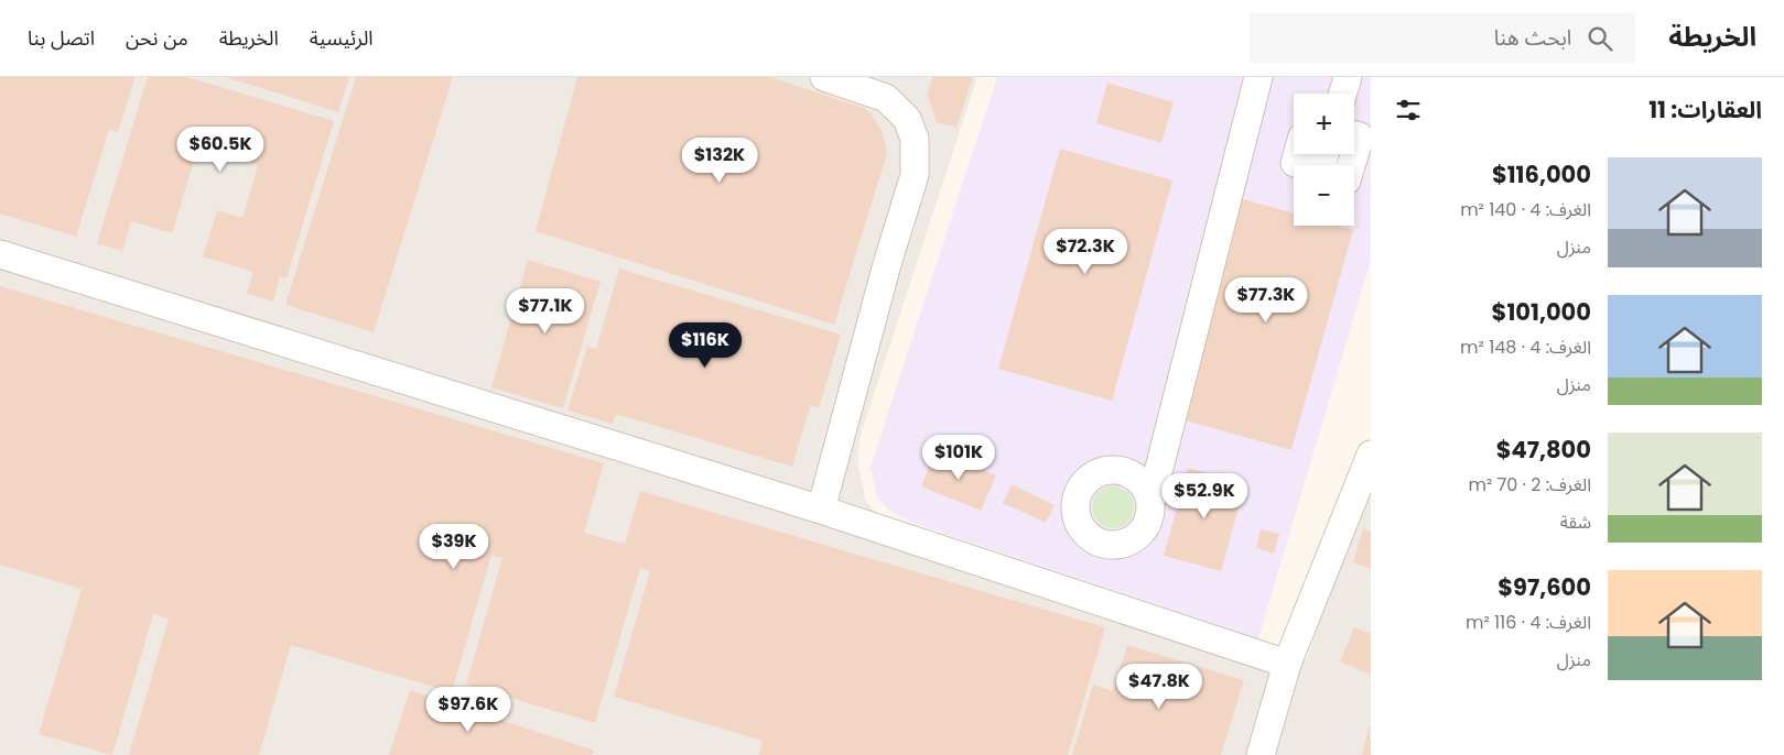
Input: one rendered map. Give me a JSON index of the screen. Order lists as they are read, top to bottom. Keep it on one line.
{"page":{"header":"الخريطة","search":"ابحث هنا","nav":["الرئيسية","الخريطة","من نحن","اتصل بنا"],"heading":"العقارات: 11","map_buttons":["+","−"],"price":["$60.5K","$132K","$72.3K","$77.3K","$77.1K","$116K","$101K","$52.9K","$39K","$47.8K","$97.6K"],"list":[{"name":"$116,000","note":"الغرف: 4 · 140 m² · منزل"},{"name":"$101,000","note":"الغرف: 4 · 148 m² · منزل"},{"name":"$47,800","note":"الغرف: 2 · 70 m² · شقة"},{"name":"$97,600","note":"الغرف: 4 · 116 m² · منزل"}]}}
